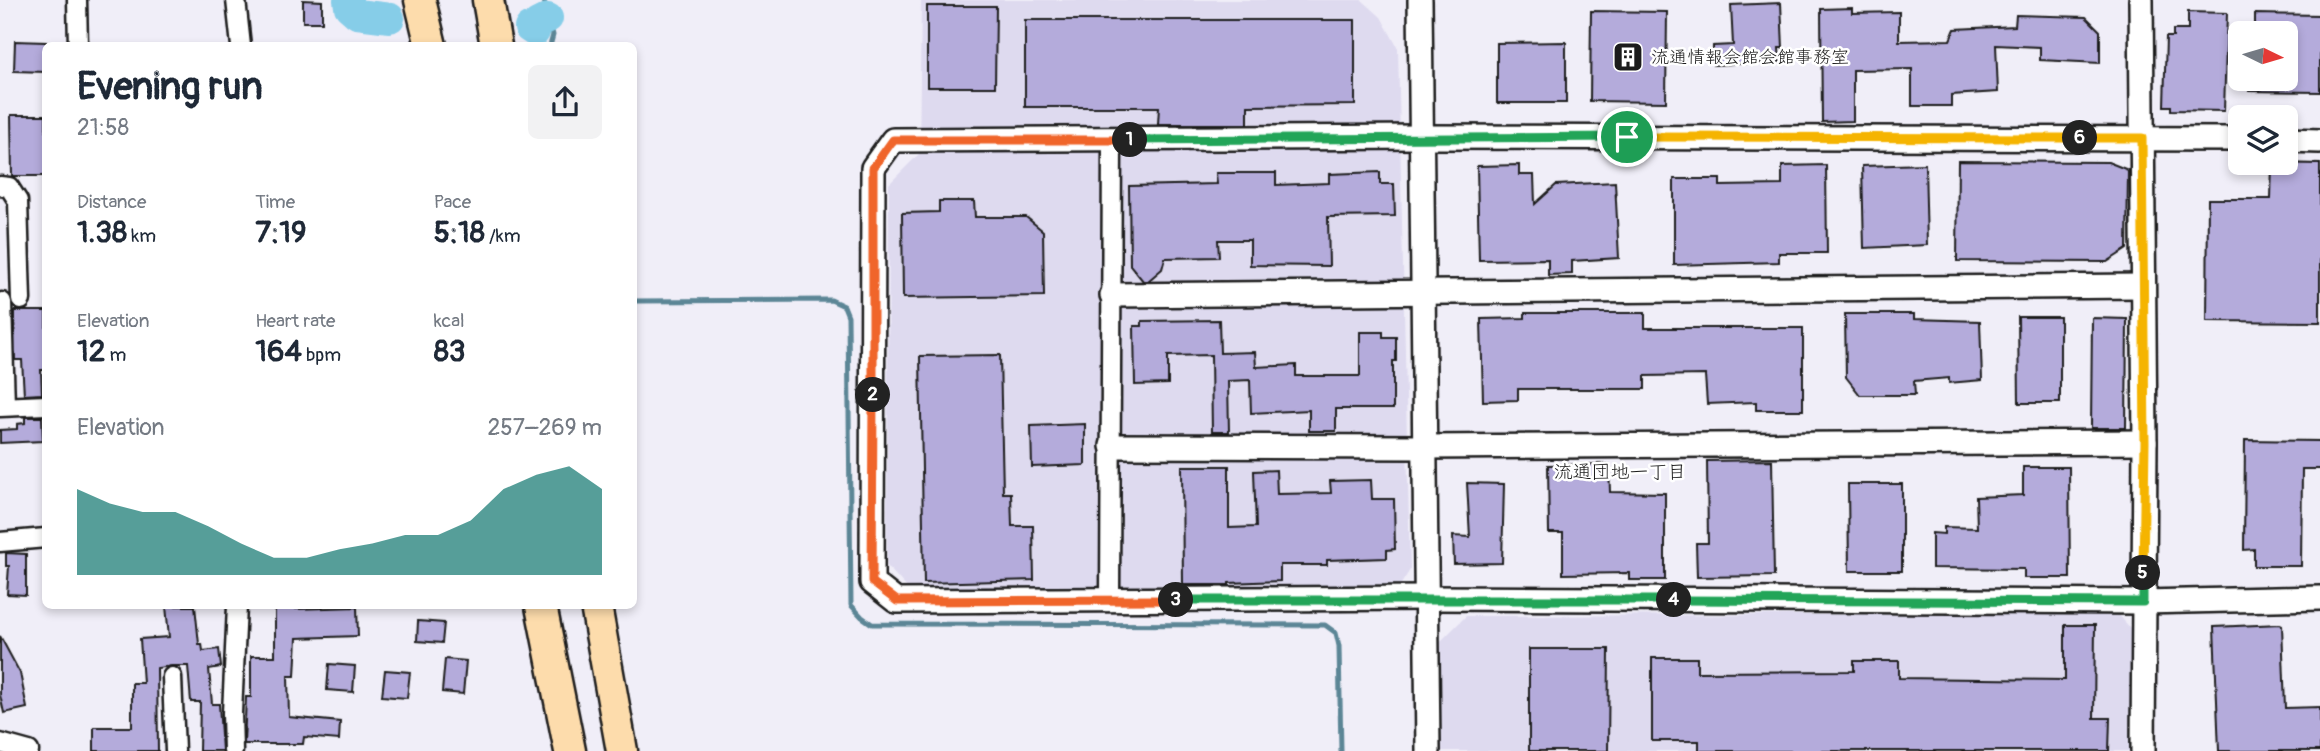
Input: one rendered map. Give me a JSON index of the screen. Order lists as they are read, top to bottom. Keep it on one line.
{"districts":["流通団地一丁目"],"places":{"building":["流通情報会館会館事務室"]},"north":"right","page":{"heading":["Evening run","21:58"],"pins":["6","1","2","5","3","4"],"stats":[["Distance","1.38 km"],["Time","7:19"],["Pace","5:18 /km"],["Elevation","12 m"],["Heart rate","164 bpm"],["kcal","83"]],"chart":["Elevation","257–269 m"]}}
